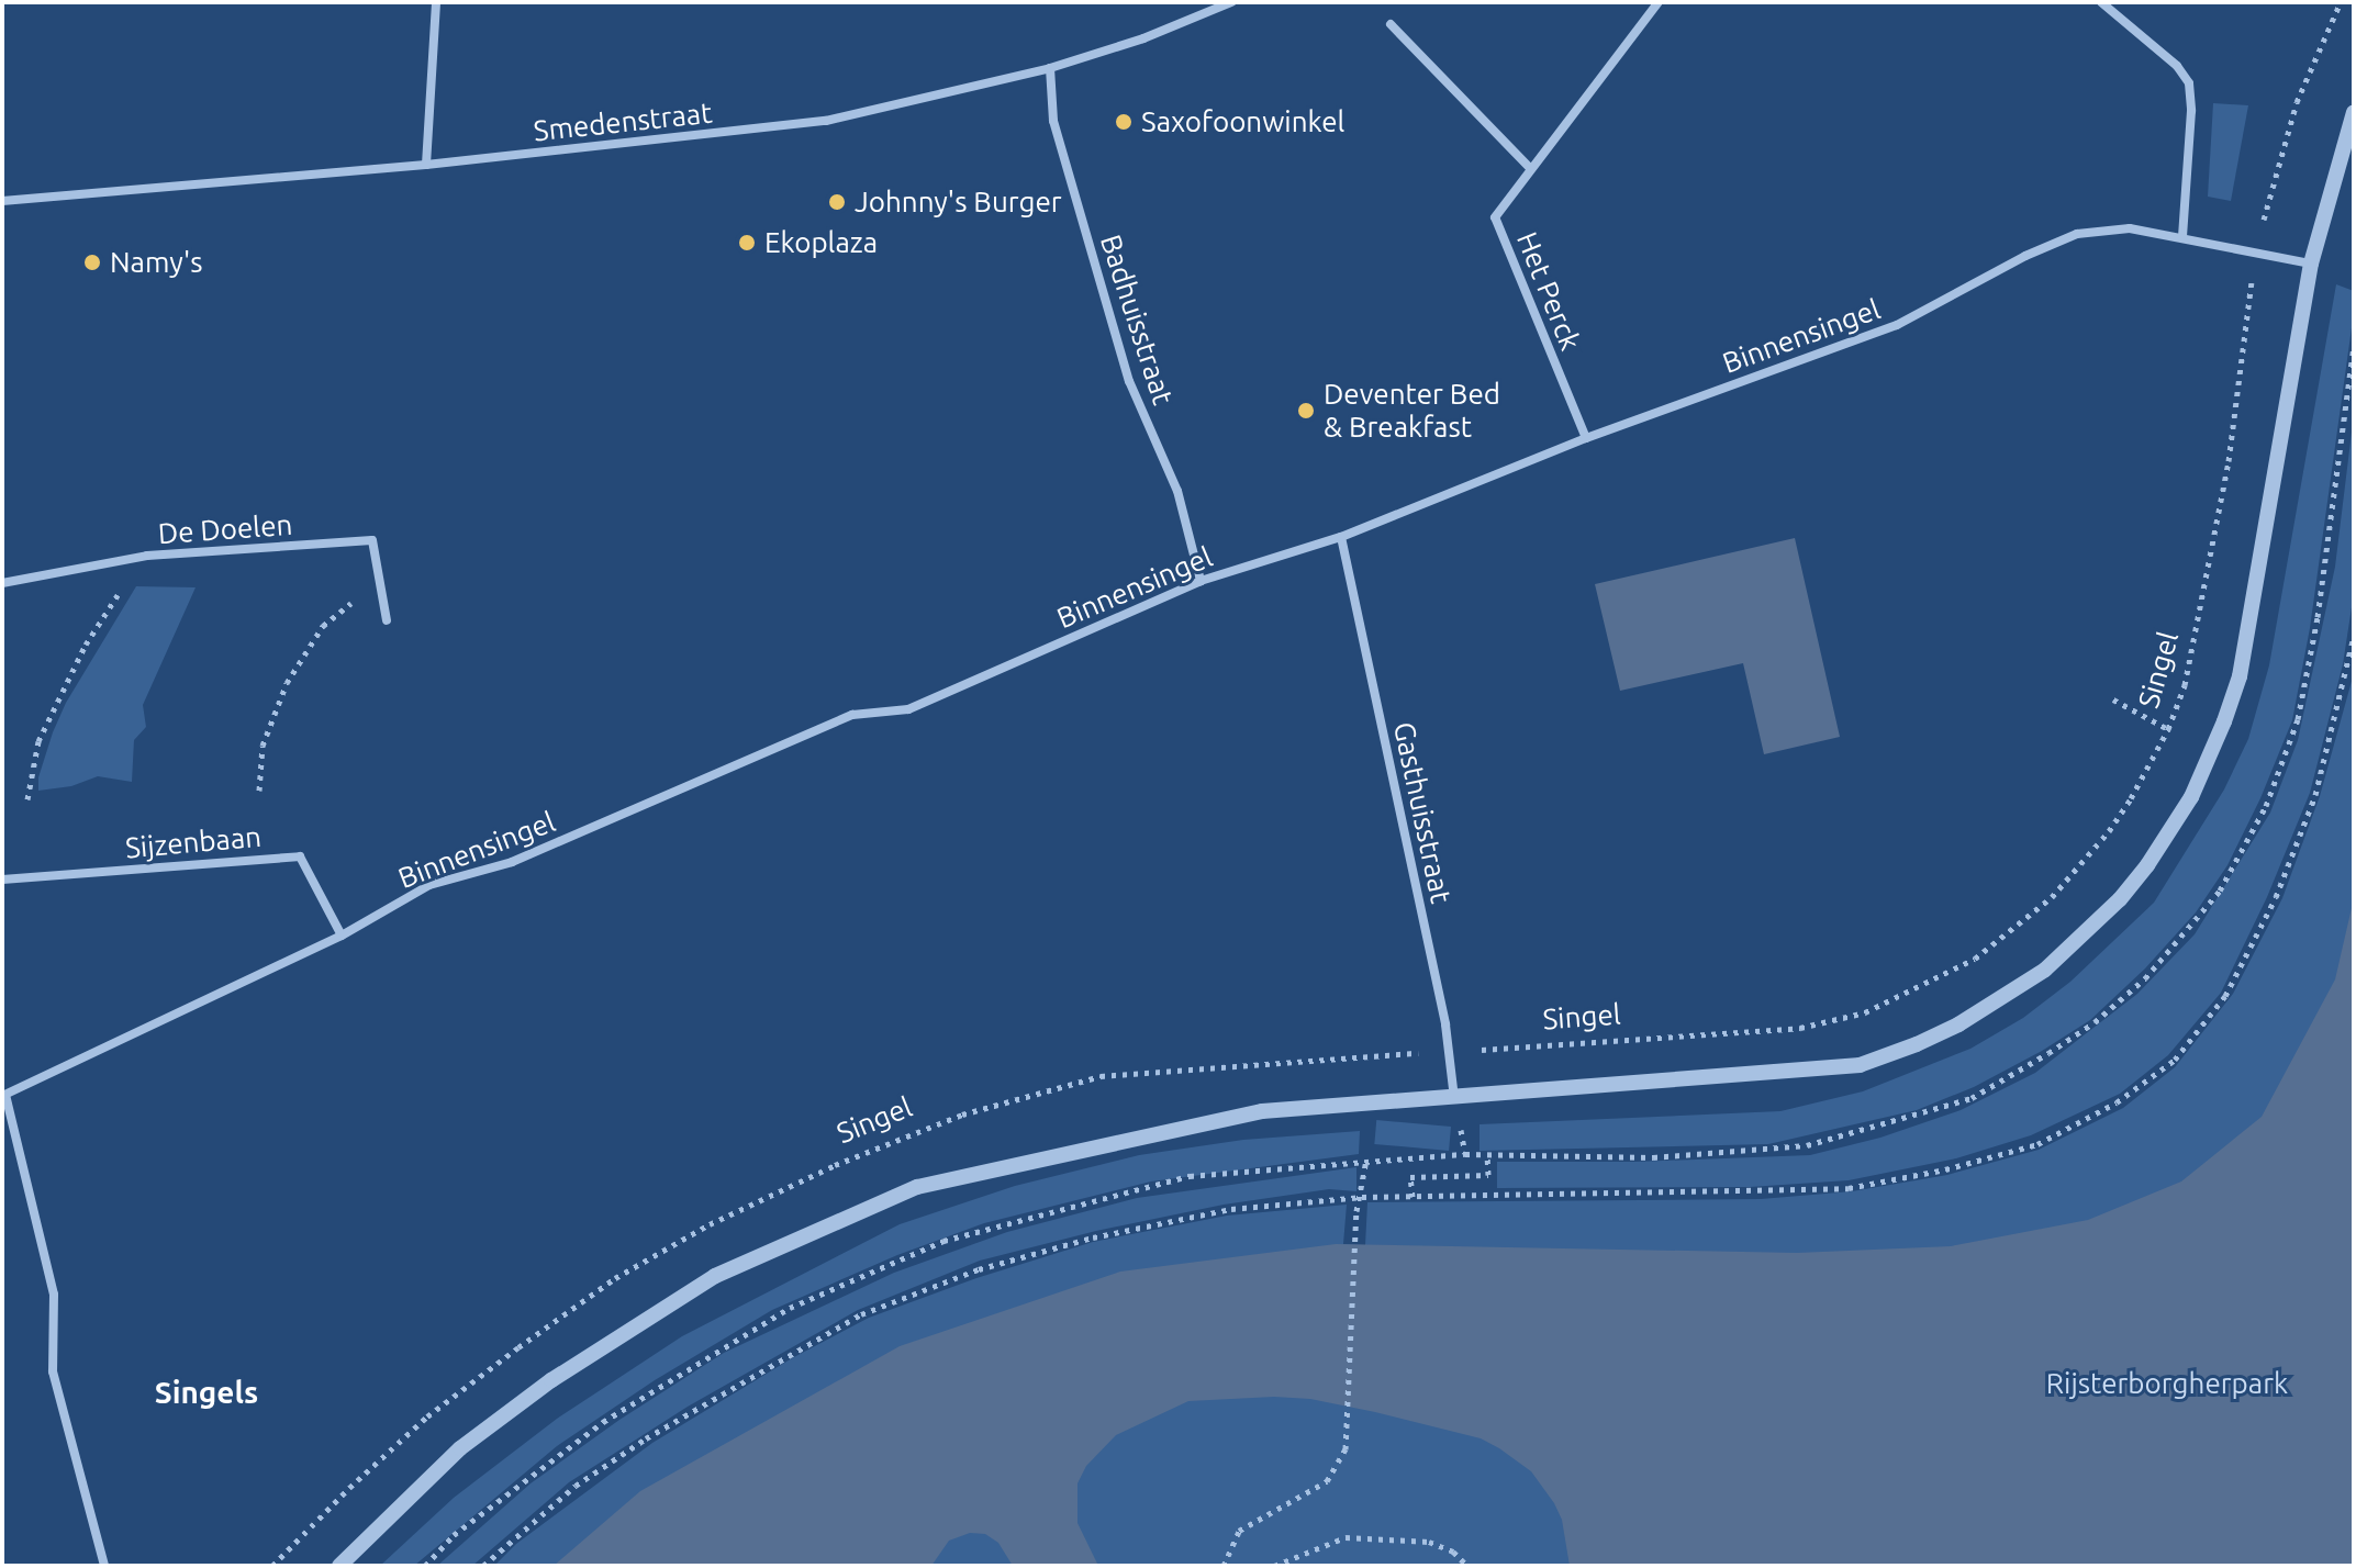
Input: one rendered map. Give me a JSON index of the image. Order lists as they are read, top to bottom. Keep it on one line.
{"streets":{"street":["Smedenstraat","Het Perck","Badhuisstraat","Binnensingel","De Doelen","Gasthuisstraat","Sijzenbaan"],"path":["Singel"]},"crossings":[["Smedenstraat","Badhuisstraat"],["Het Perck","Binnensingel"],["Badhuisstraat","Binnensingel"],["Binnensingel","Singel"],["Binnensingel","Gasthuisstraat"],["Binnensingel","Sijzenbaan"],["De Doelen","Sijzenbaan"],["Singel","Gasthuisstraat"]],"districts":["Singels"],"parks":["Rijsterborgherpark"],"places":["Saxofoonwinkel","Johnny's Burger","Ekoplaza","Namy's","Deventer Bed & Breakfast"]}
